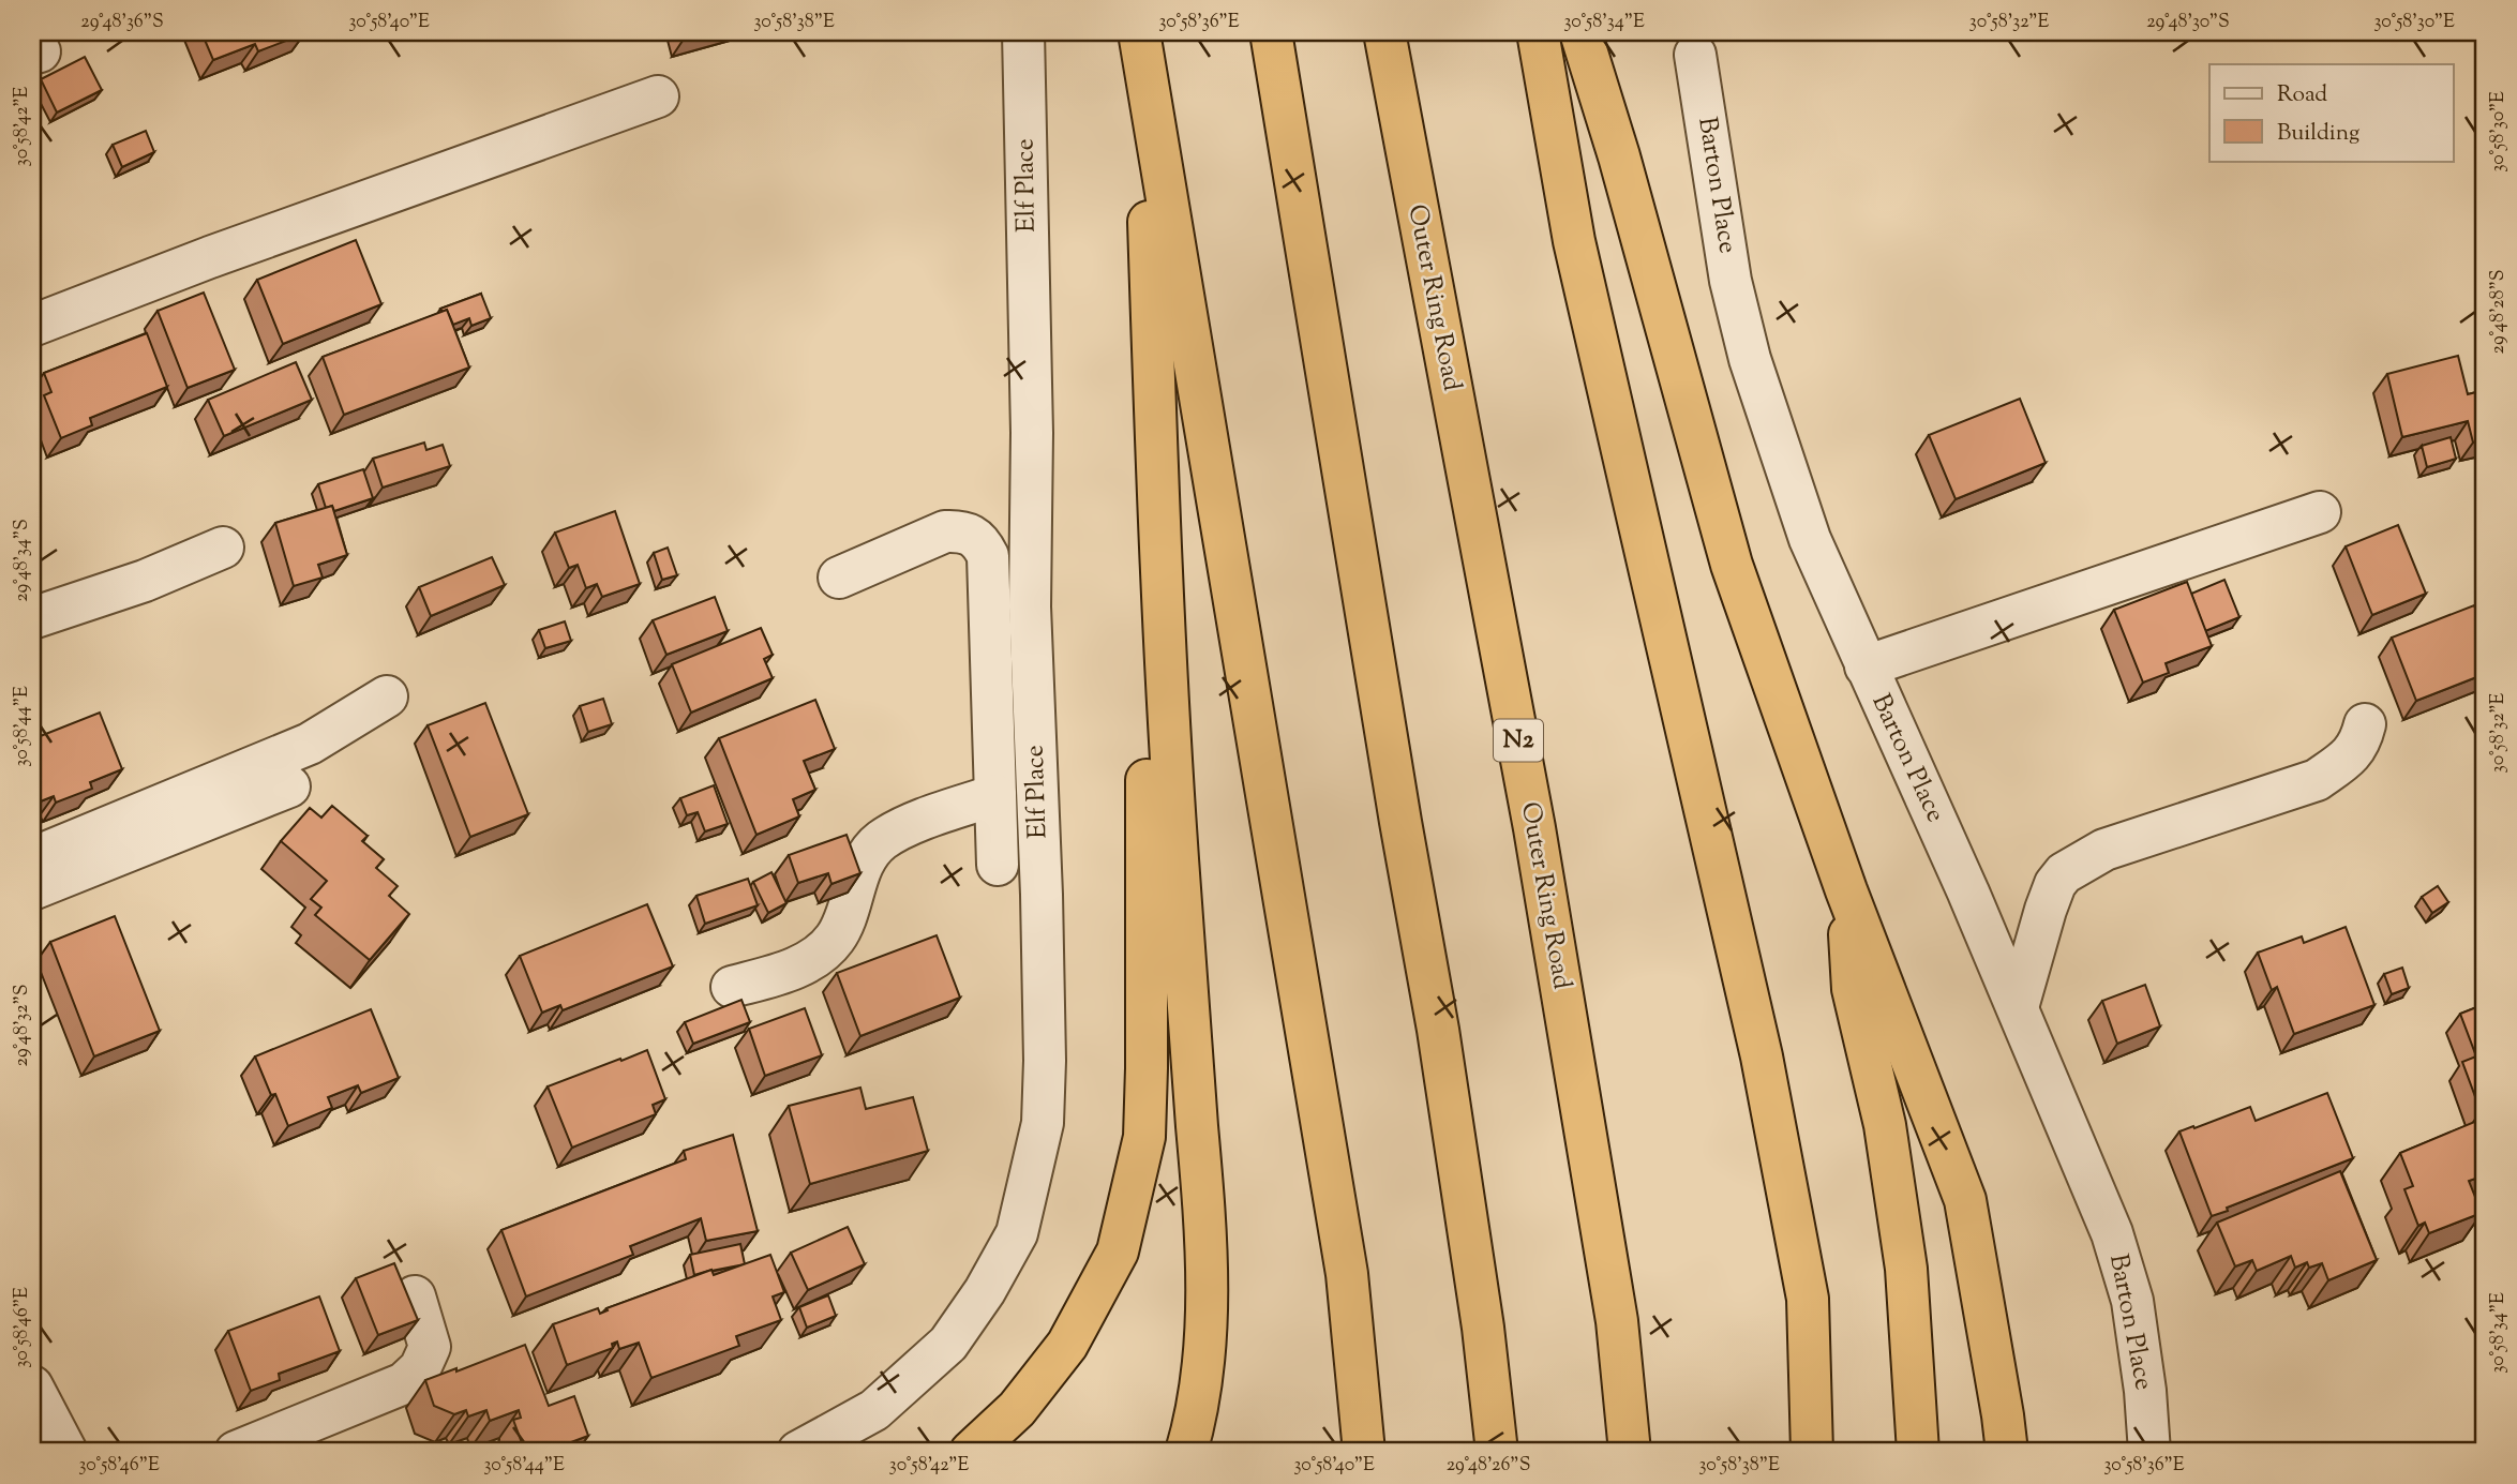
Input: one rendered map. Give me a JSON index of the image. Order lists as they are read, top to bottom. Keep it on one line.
{"streets":{"highway":["Outer Ring Road","N2"],"street":["Elf Place","Barton Place"]},"legend":["Road","Building"],"coordinates":["29°48'36\"S","30°58'40\"E","30°58'38\"E","30°58'36\"E","30°58'34\"E","30°58'32\"E","29°48'30\"S","30°58'30\"E","30°58'42\"E","29°48'28\"S","29°48'34\"S","30°58'44\"E","29°48'32\"S","30°58'46\"E","29°48'26\"S"]}
